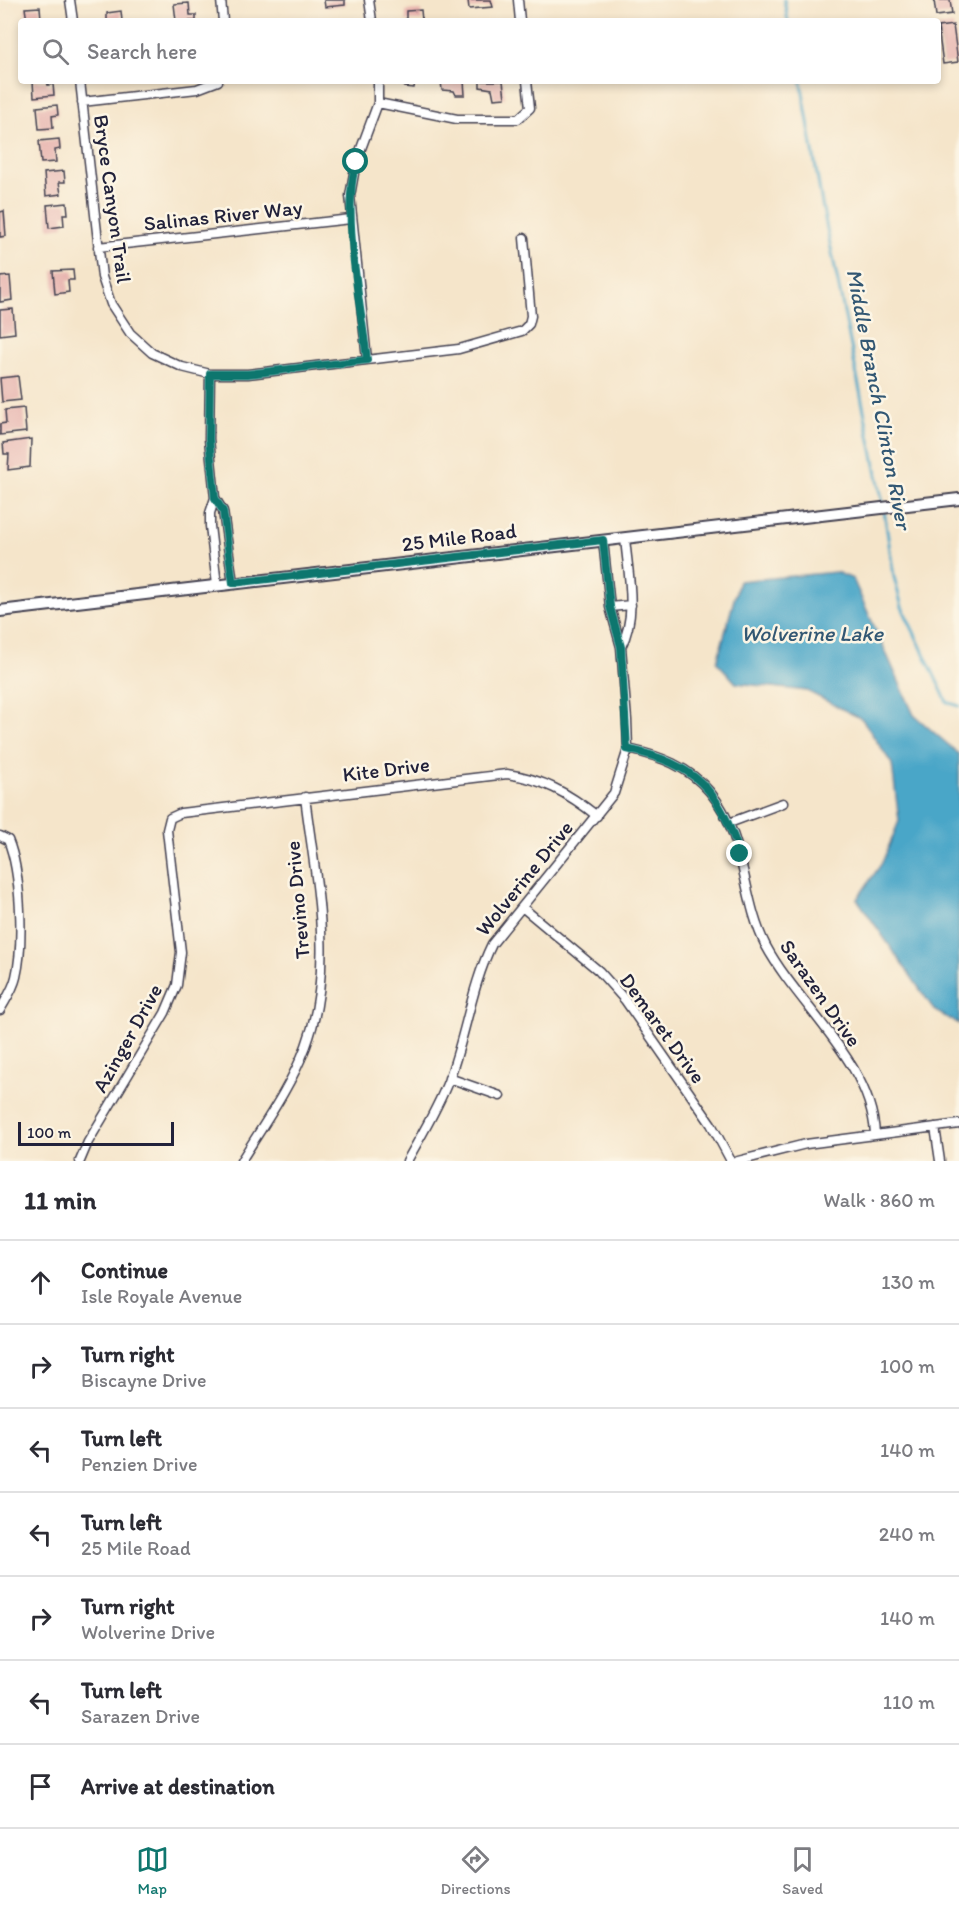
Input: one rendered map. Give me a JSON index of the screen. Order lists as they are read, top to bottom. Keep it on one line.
{"streets":{"street":["Bryce Canyon Trail","Salinas River Way","25 Mile Road","Kite Drive","Wolverine Drive","Trevino Drive","Sarazen Drive","Demaret Drive","Azinger Drive"]},"crossings":[["Bryce Canyon Trail","Salinas River Way"],["25 Mile Road","Wolverine Drive"],["Kite Drive","Wolverine Drive"],["Kite Drive","Trevino Drive"],["Kite Drive","Azinger Drive"],["Wolverine Drive","Sarazen Drive"],["Wolverine Drive","Demaret Drive"]],"water":["Middle Branch Clinton River","Wolverine Lake"],"scale_bar":"100 m","page":{"search":"Search here","scale":"100 m","heading":["11 min","Walk · 860 m"],"list":[["Continue","Isle Royale Avenue","130 m"],["Turn right","Biscayne Drive","100 m"],["Turn left","Penzien Drive","140 m"],["Turn left","25 Mile Road","240 m"],["Turn right","Wolverine Drive","140 m"],["Turn left","Sarazen Drive","110 m"],"Arrive at destination"],"nav":["Map","Directions","Saved"]}}
